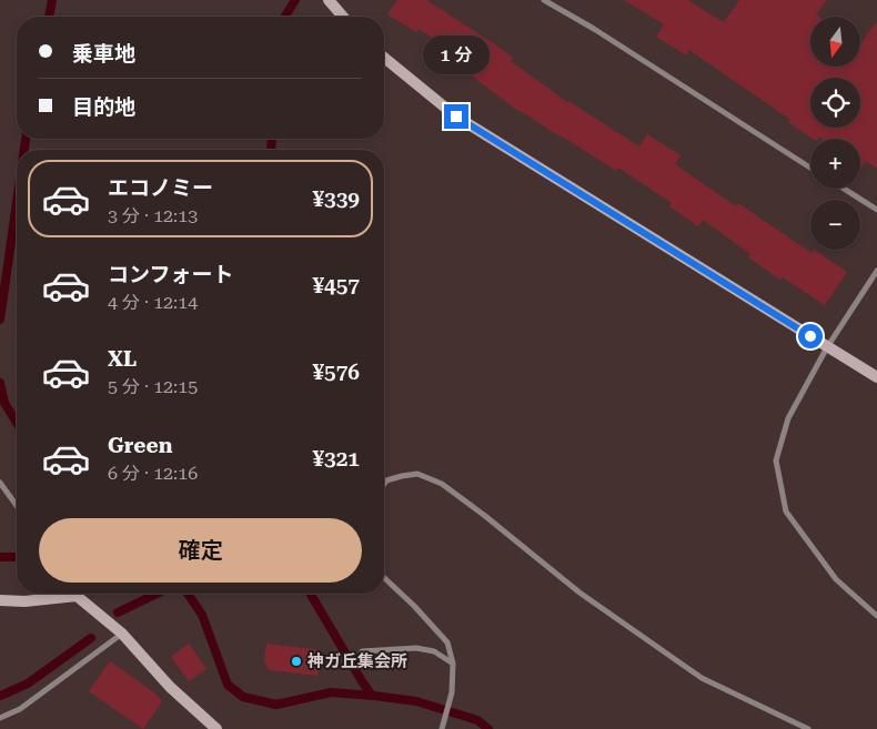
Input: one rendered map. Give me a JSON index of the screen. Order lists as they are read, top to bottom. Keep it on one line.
{"places":["神ガ丘集会所"],"north":"bottom","page":{"map_buttons":["+","−"],"banner":["乗車地","目的地"],"bubble":"1 分","list":[{"name":"エコノミー","note":"3 分 · 12:13","value":"¥339"},{"name":"コンフォート","note":"4 分 · 12:14","value":"¥457"},{"name":"XL","note":"5 分 · 12:15","value":"¥576"},{"name":"Green","note":"6 分 · 12:16","value":"¥321"}],"buttons":"確定"}}
